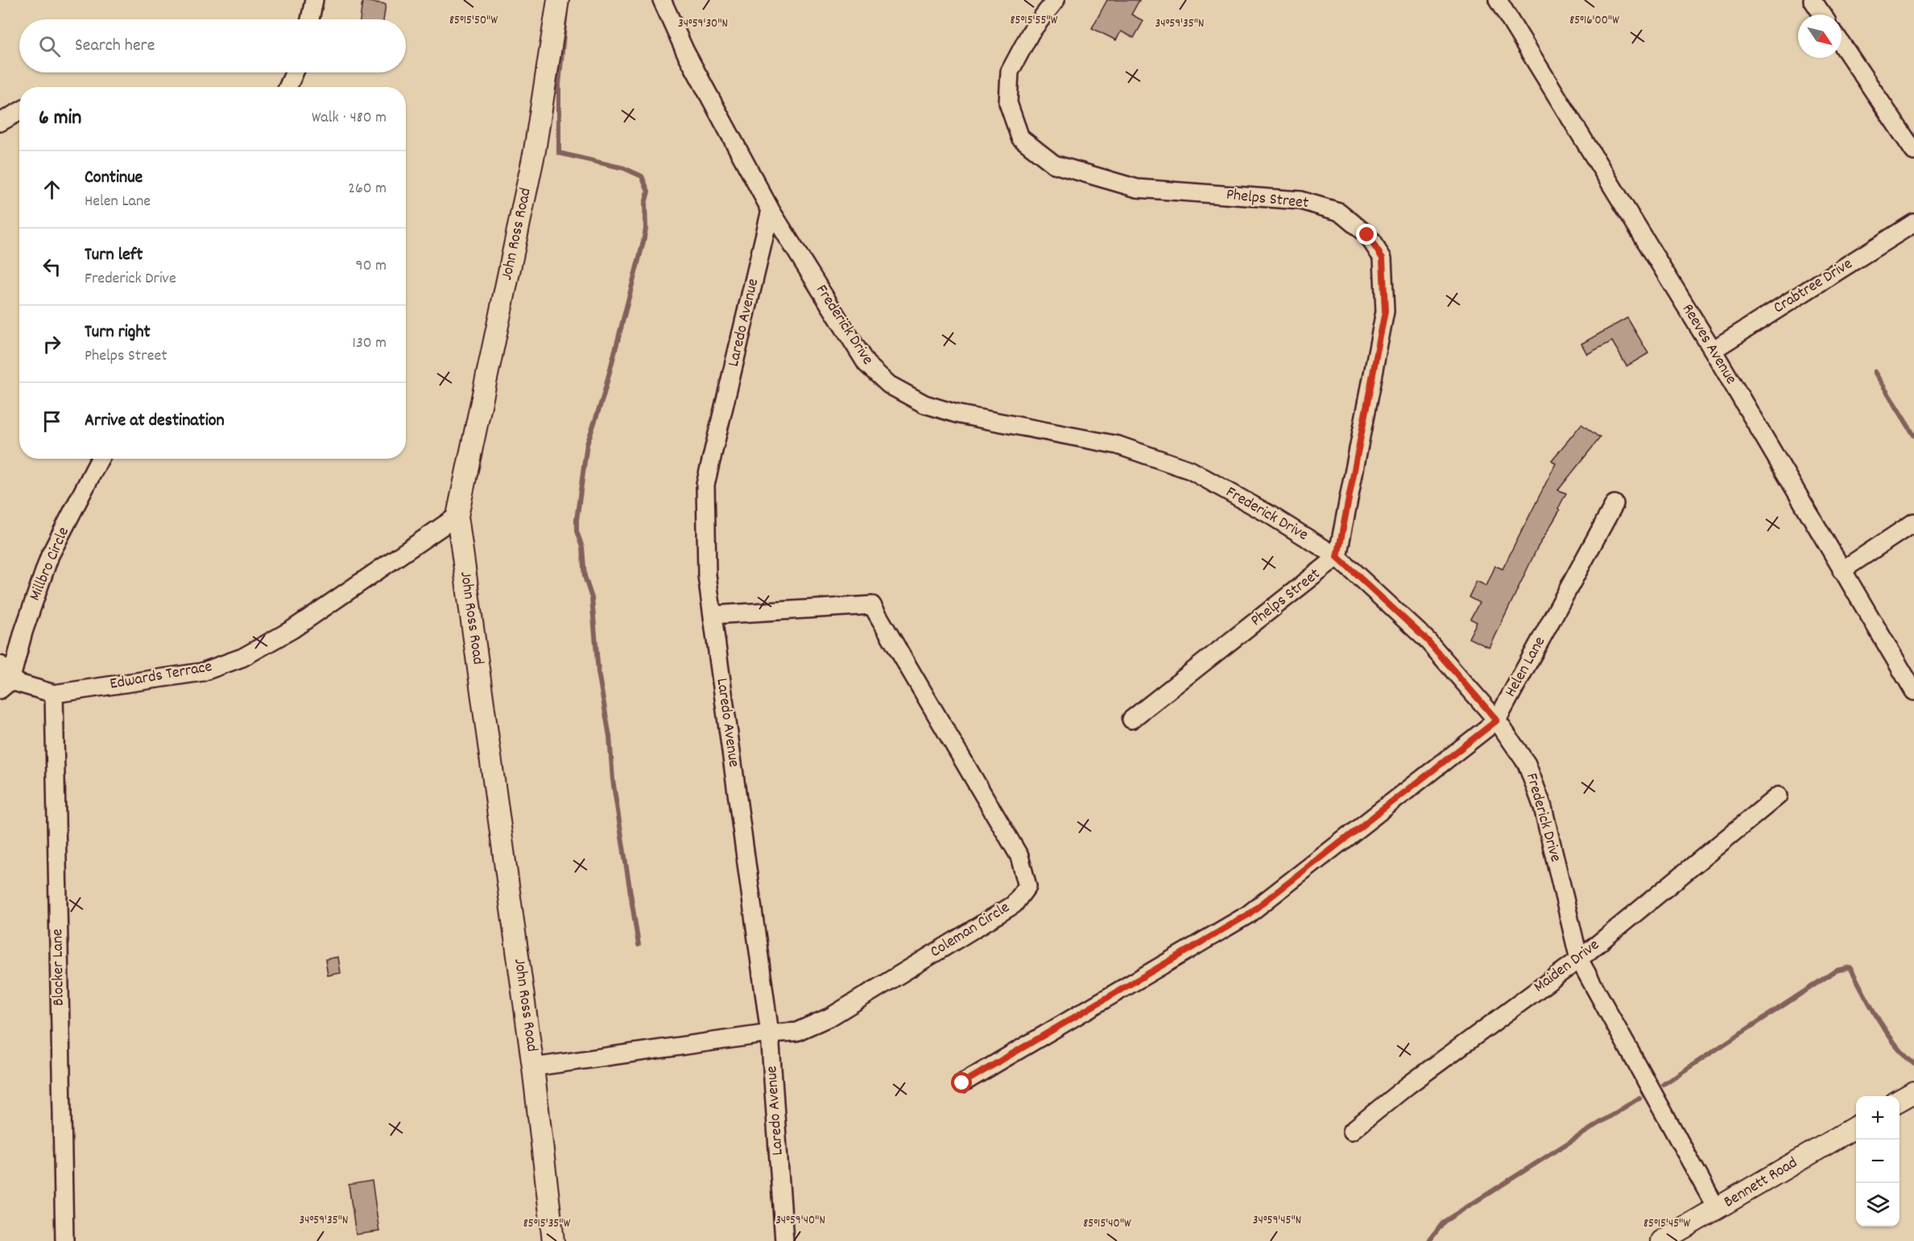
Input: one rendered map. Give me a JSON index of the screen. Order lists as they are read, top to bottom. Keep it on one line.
{"streets":{"street":["Phelps Street","John Ross Road","Crabtree Drive","Laredo Avenue","Frederick Drive","Reeves Avenue","Millbro Circle","Helen Lane","Edwards Terrace","Coleman Circle","Maiden Drive","Blocker Lane","Bennett Road"]},"crossings":[["Phelps Street","Frederick Drive"],["John Ross Road","Edwards Terrace"],["John Ross Road","Coleman Circle"],["Crabtree Drive","Reeves Avenue"],["Laredo Avenue","Frederick Drive"],["Laredo Avenue","Coleman Circle"],["Frederick Drive","Helen Lane"],["Frederick Drive","Maiden Drive"],["Frederick Drive","Bennett Road"],["Millbro Circle","Edwards Terrace"],["Edwards Terrace","Blocker Lane"]],"north":"bottom right","page":{"search":"Search here","heading":["6 min","Walk · 480 m"],"list":[["Continue","Helen Lane","260 m"],["Turn left","Frederick Drive","90 m"],["Turn right","Phelps Street","130 m"],"Arrive at destination"],"map_buttons":["+","−"]},"coordinates":["85°16'00\"W","85°15'50\"W","85°15'55\"W","34°59'30\"N","34°59'35\"N","34°59'40\"N","34°59'45\"N","85°15'35\"W","85°15'40\"W","85°15'45\"W"]}
